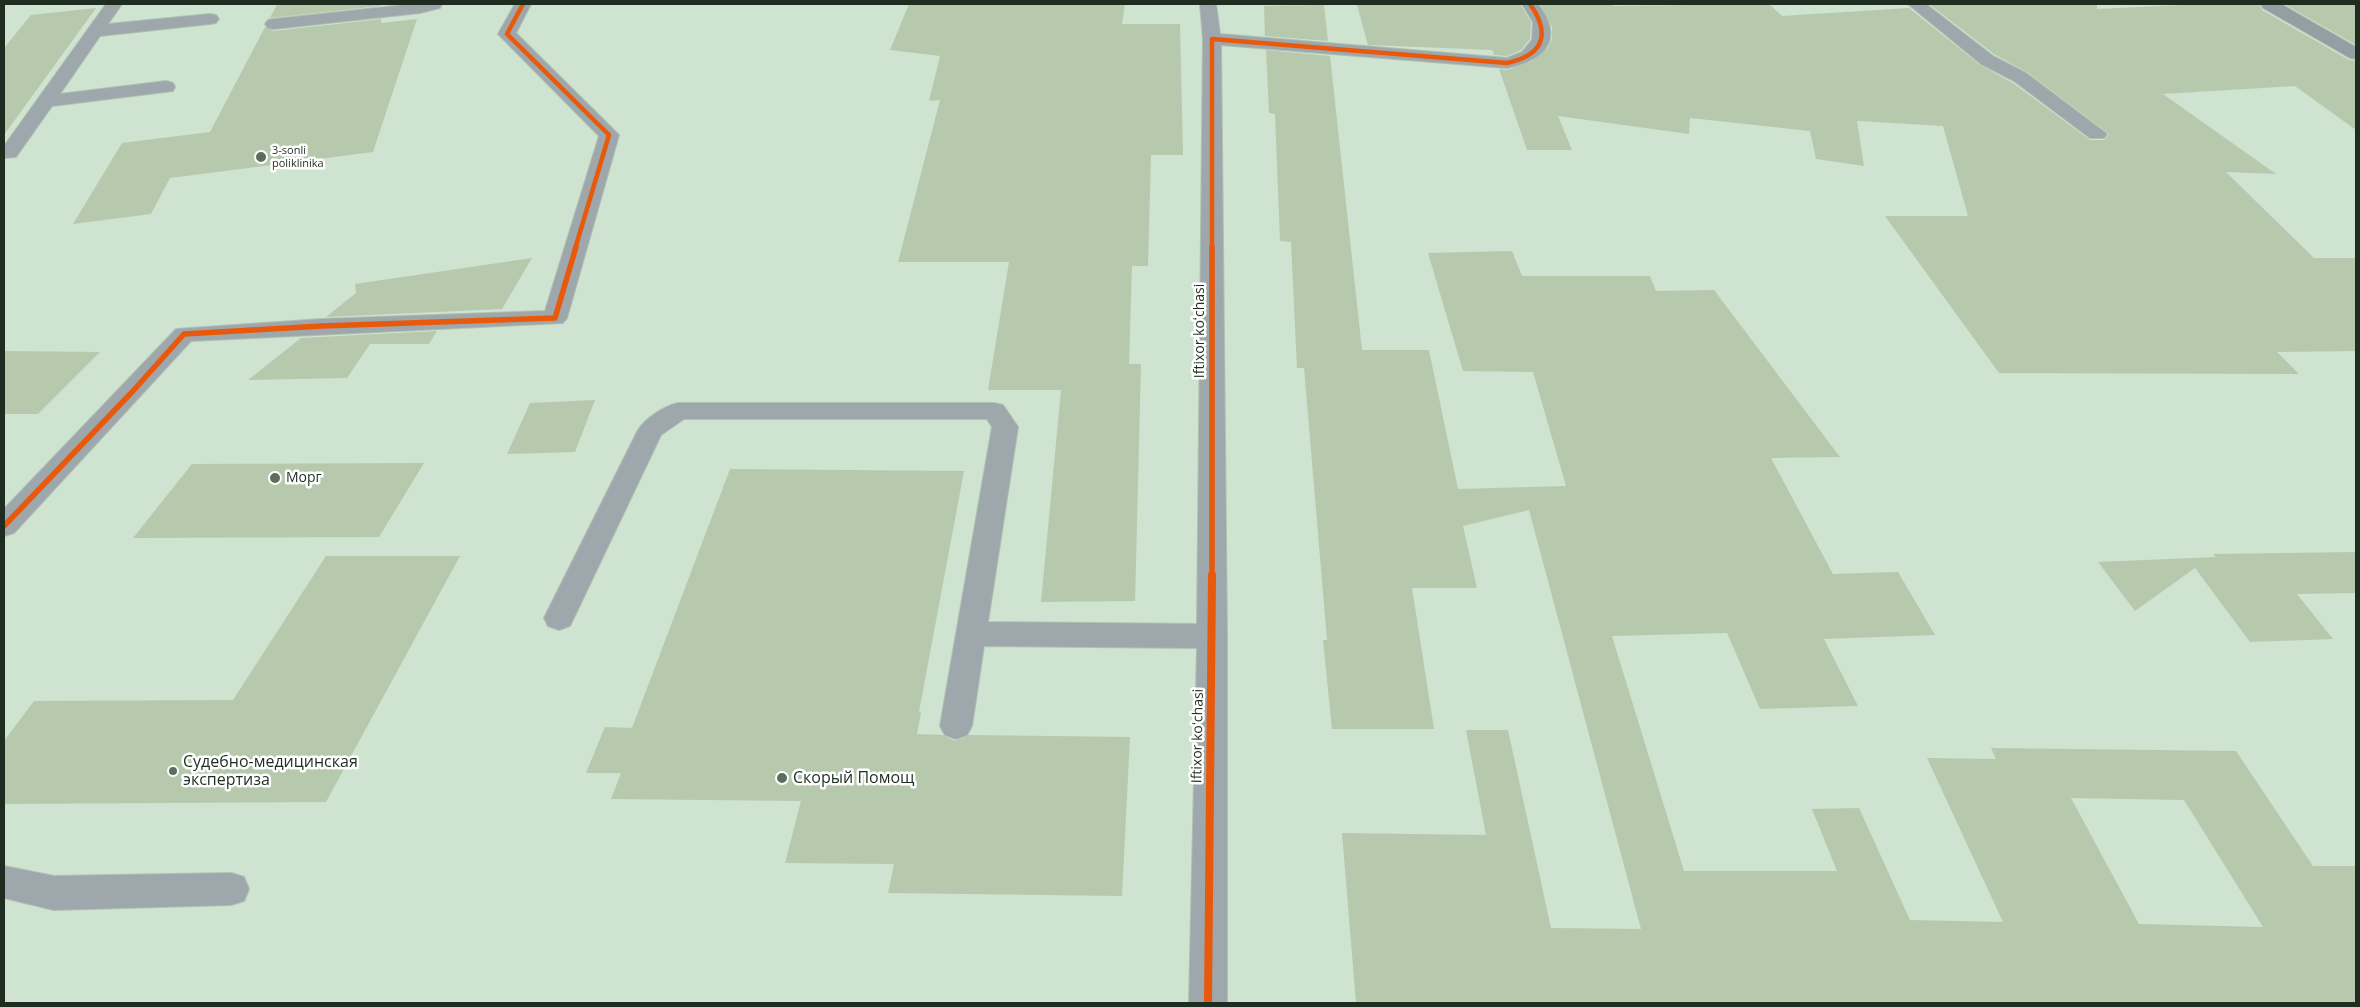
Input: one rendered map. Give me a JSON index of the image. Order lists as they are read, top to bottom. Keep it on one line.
{"streets":{"street":["Iftixor koʻchasi"]},"places":["3-sonli poliklinika","Морг","Судебно-медицинская экспертиза","Скорый Помощ"]}
